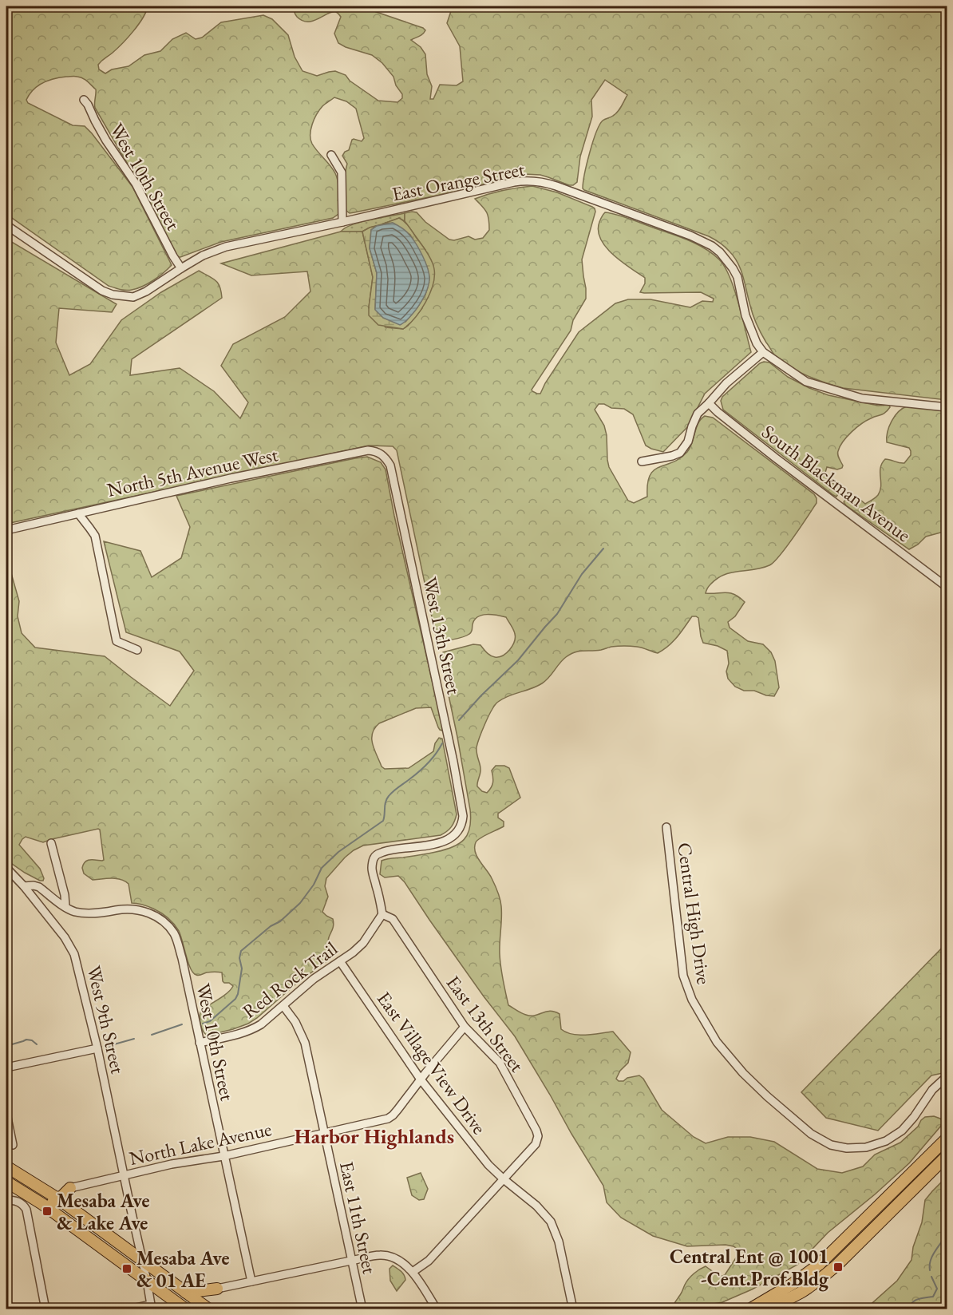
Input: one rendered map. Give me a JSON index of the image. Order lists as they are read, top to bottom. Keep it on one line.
{"streets":{"street":["West 10th Street","East Orange Street","North 5th Avenue West","South Blackman Avenue","West 13th Street","Central High Drive","Red Rock Trail","West 9th Street","East 13th Street","East Village View Drive","North Lake Avenue","East 11th Street"]},"crossings":[["West 10th Street","East Orange Street"],["West 10th Street","Red Rock Trail"],["West 10th Street","North Lake Avenue"],["North 5th Avenue West","West 13th Street"],["West 13th Street","Red Rock Trail"],["West 13th Street","East 13th Street"],["Red Rock Trail","East 13th Street"],["Red Rock Trail","East Village View Drive"],["Red Rock Trail","East 11th Street"],["West 9th Street","North Lake Avenue"],["East 13th Street","East Village View Drive"],["East 13th Street","North Lake Avenue"],["East Village View Drive","North Lake Avenue"],["North Lake Avenue","East 11th Street"]],"districts":["Harbor Highlands"],"places":{"transit":["Mesaba Ave & Lake Ave","Central Ent @ 1001 -Cent.Prof.Bldg","Mesaba Ave & 01 AE"]}}
